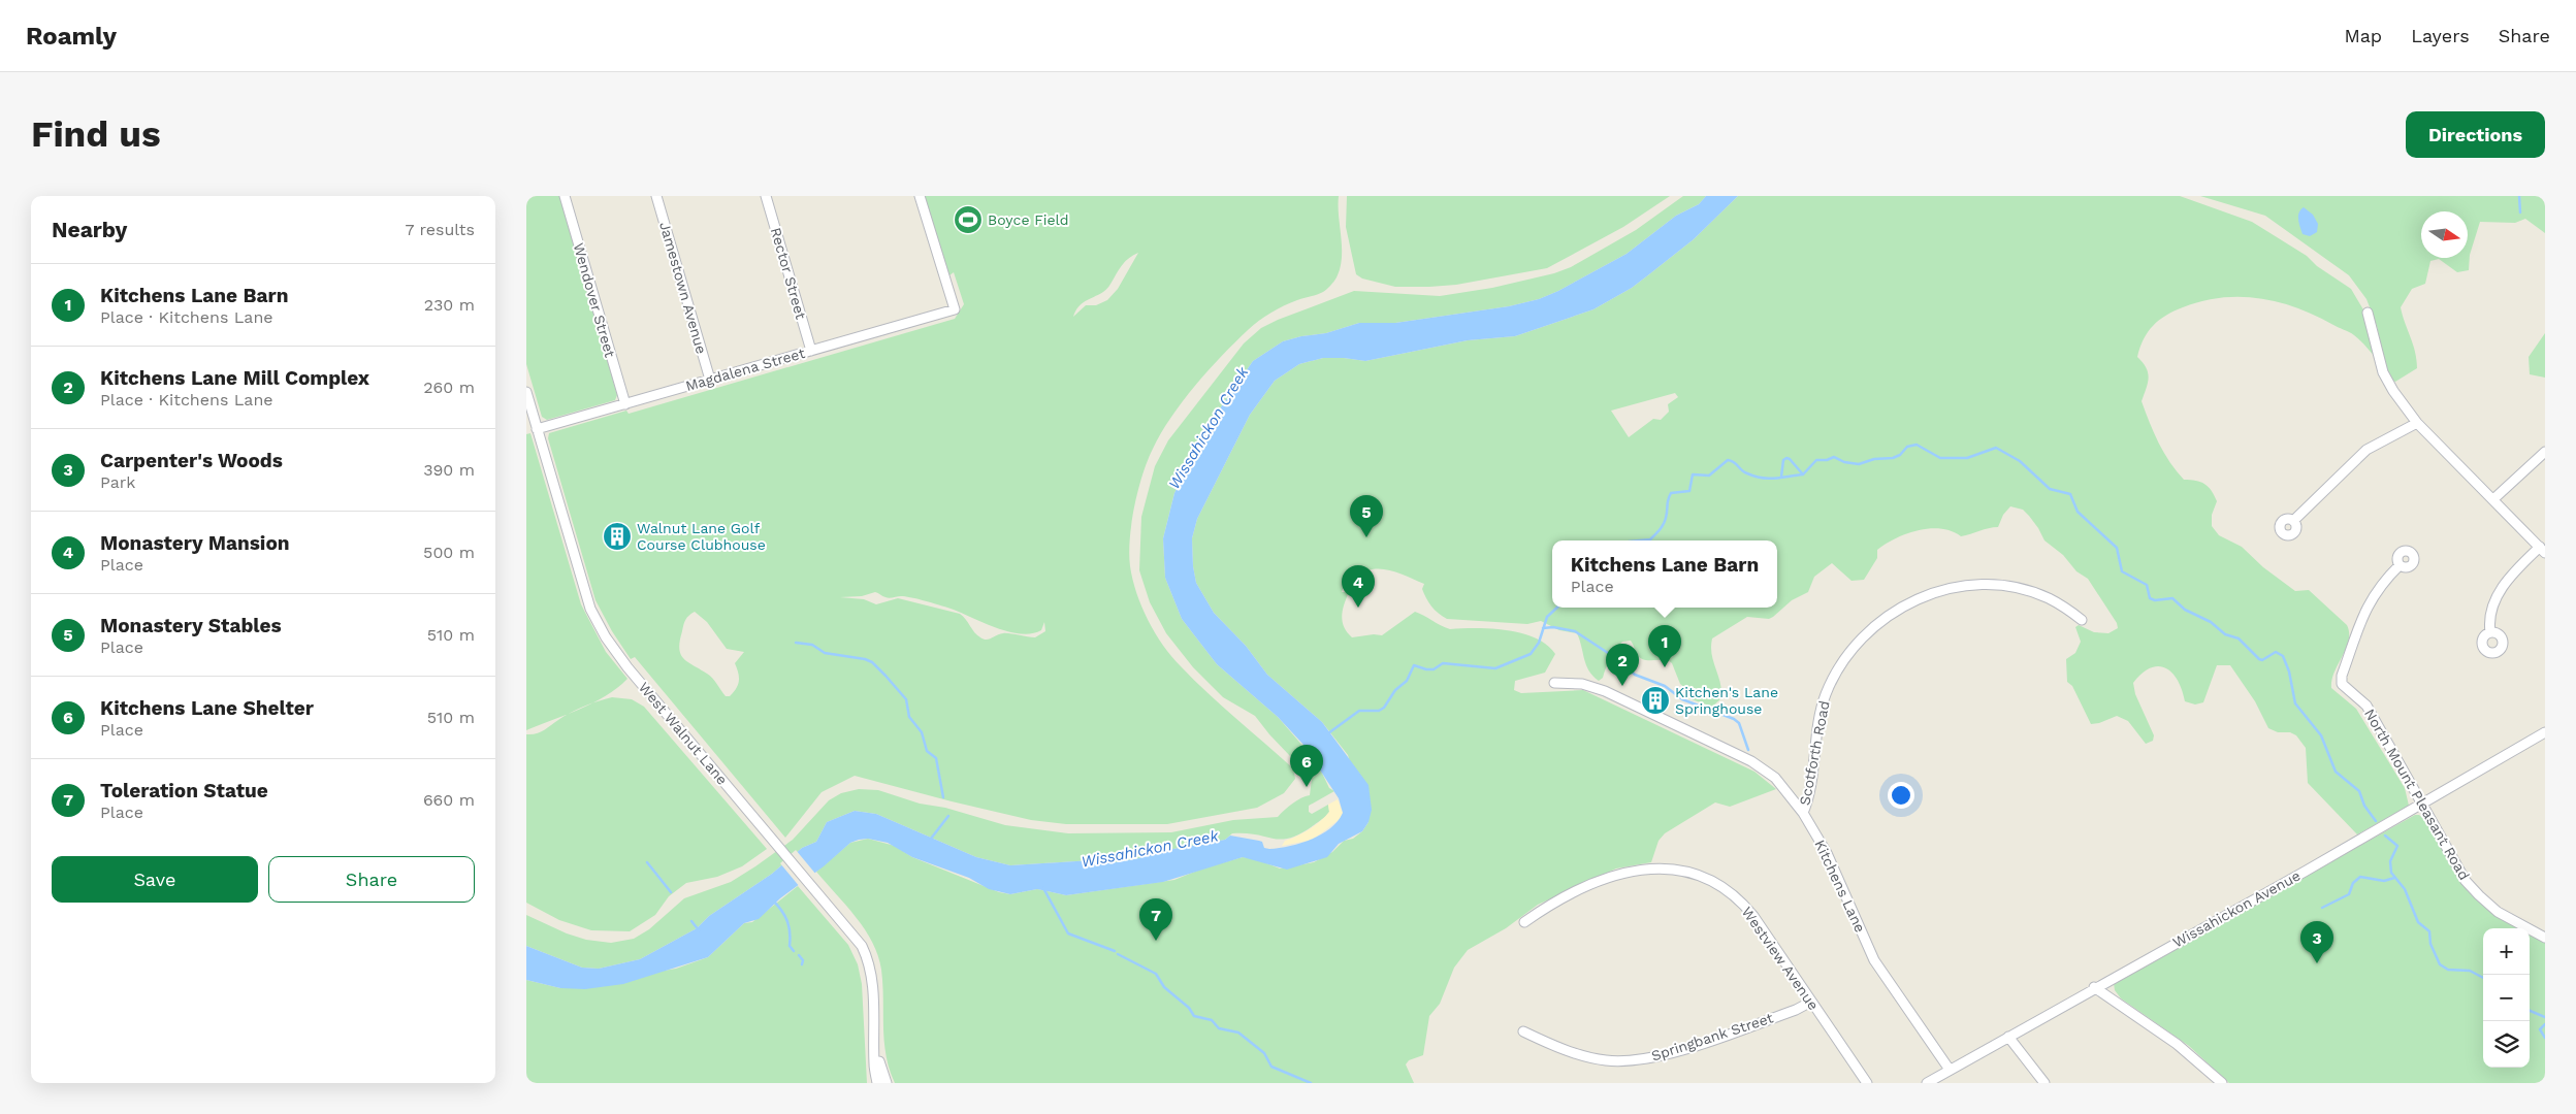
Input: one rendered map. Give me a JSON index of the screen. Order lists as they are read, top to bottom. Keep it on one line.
{"streets":{"street":["Rector Street","Jamestown Avenue","Wendover Street","Magdalena Street","West Walnut Lane","Scotforth Road","North Mount Pleasant Road","Kitchens Lane","Wissahickon Avenue","Westview Avenue","Springbank Street"]},"crossings":[["Rector Street","Magdalena Street"],["Jamestown Avenue","Magdalena Street"],["Wendover Street","Magdalena Street"],["Magdalena Street","West Walnut Lane"],["Scotforth Road","Kitchens Lane"],["North Mount Pleasant Road","Wissahickon Avenue"],["Kitchens Lane","Wissahickon Avenue"],["Westview Avenue","Springbank Street"]],"water":["Wissahickon Creek"],"places":{"sports":["Boyce Field"],"building":["Walnut Lane Golf Course Clubhouse","Kitchen's Lane Springhouse"]},"north":"right","page":{"header":"Roamly","nav":["Map","Layers","Share"],"buttons":["Directions",["Save","Share"]],"title":"Find us","heading":["Nearby","7 results"],"list":[{"mark":"1","name":"Kitchens Lane Barn","note":"Place · Kitchens Lane","value":"230 m"},{"mark":"2","name":"Kitchens Lane Mill Complex","note":"Place · Kitchens Lane","value":"260 m"},{"mark":"3","name":"Carpenter's Woods","note":"Park","value":"390 m"},{"mark":"4","name":"Monastery Mansion","note":"Place","value":"500 m"},{"mark":"5","name":"Monastery Stables","note":"Place","value":"510 m"},{"mark":"6","name":"Kitchens Lane Shelter","note":"Place","value":"510 m"},{"mark":"7","name":"Toleration Statue","note":"Place","value":"660 m"}],"pins":["5","4","1","2","6","7","3"],"popup":["Kitchens Lane Barn","Place"],"map_buttons":["+","−"]}}
